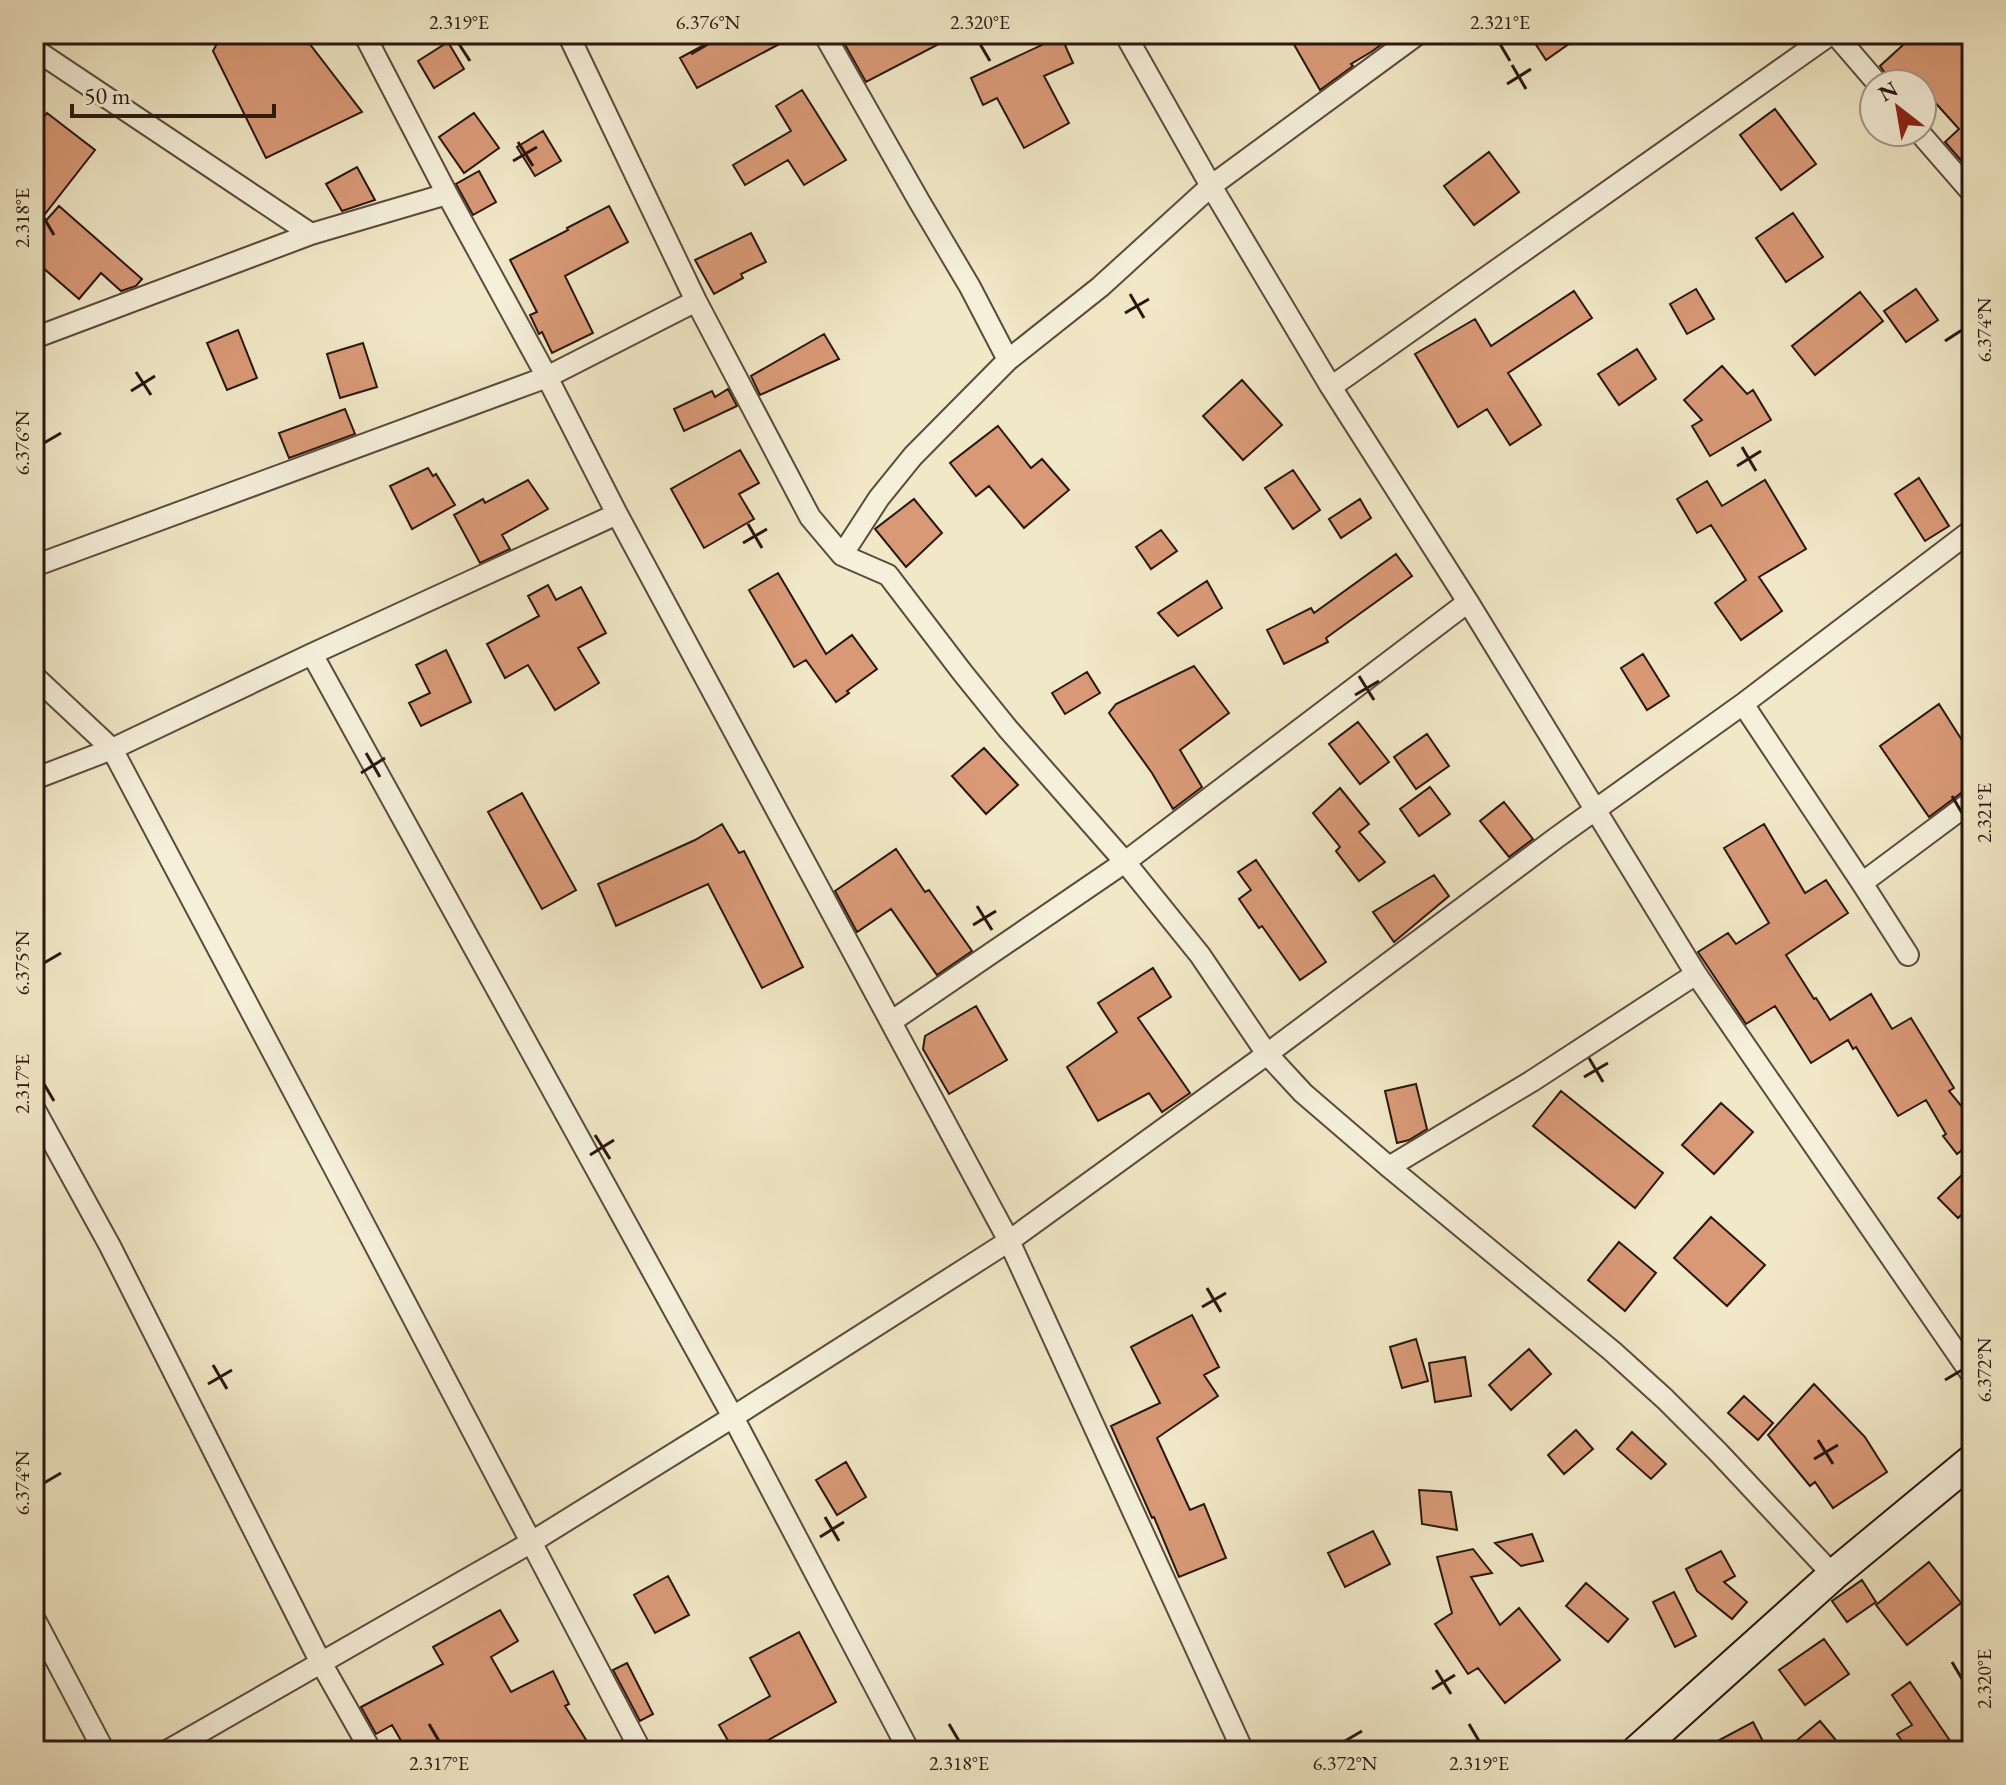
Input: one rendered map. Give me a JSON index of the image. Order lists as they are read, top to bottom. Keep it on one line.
{"scale_bar":"50 m","north":"top left","coordinates":["2.319°E","6.376°N","2.320°E","2.321°E","2.318°E","6.374°N","6.375°N","2.317°E","6.372°N"]}
